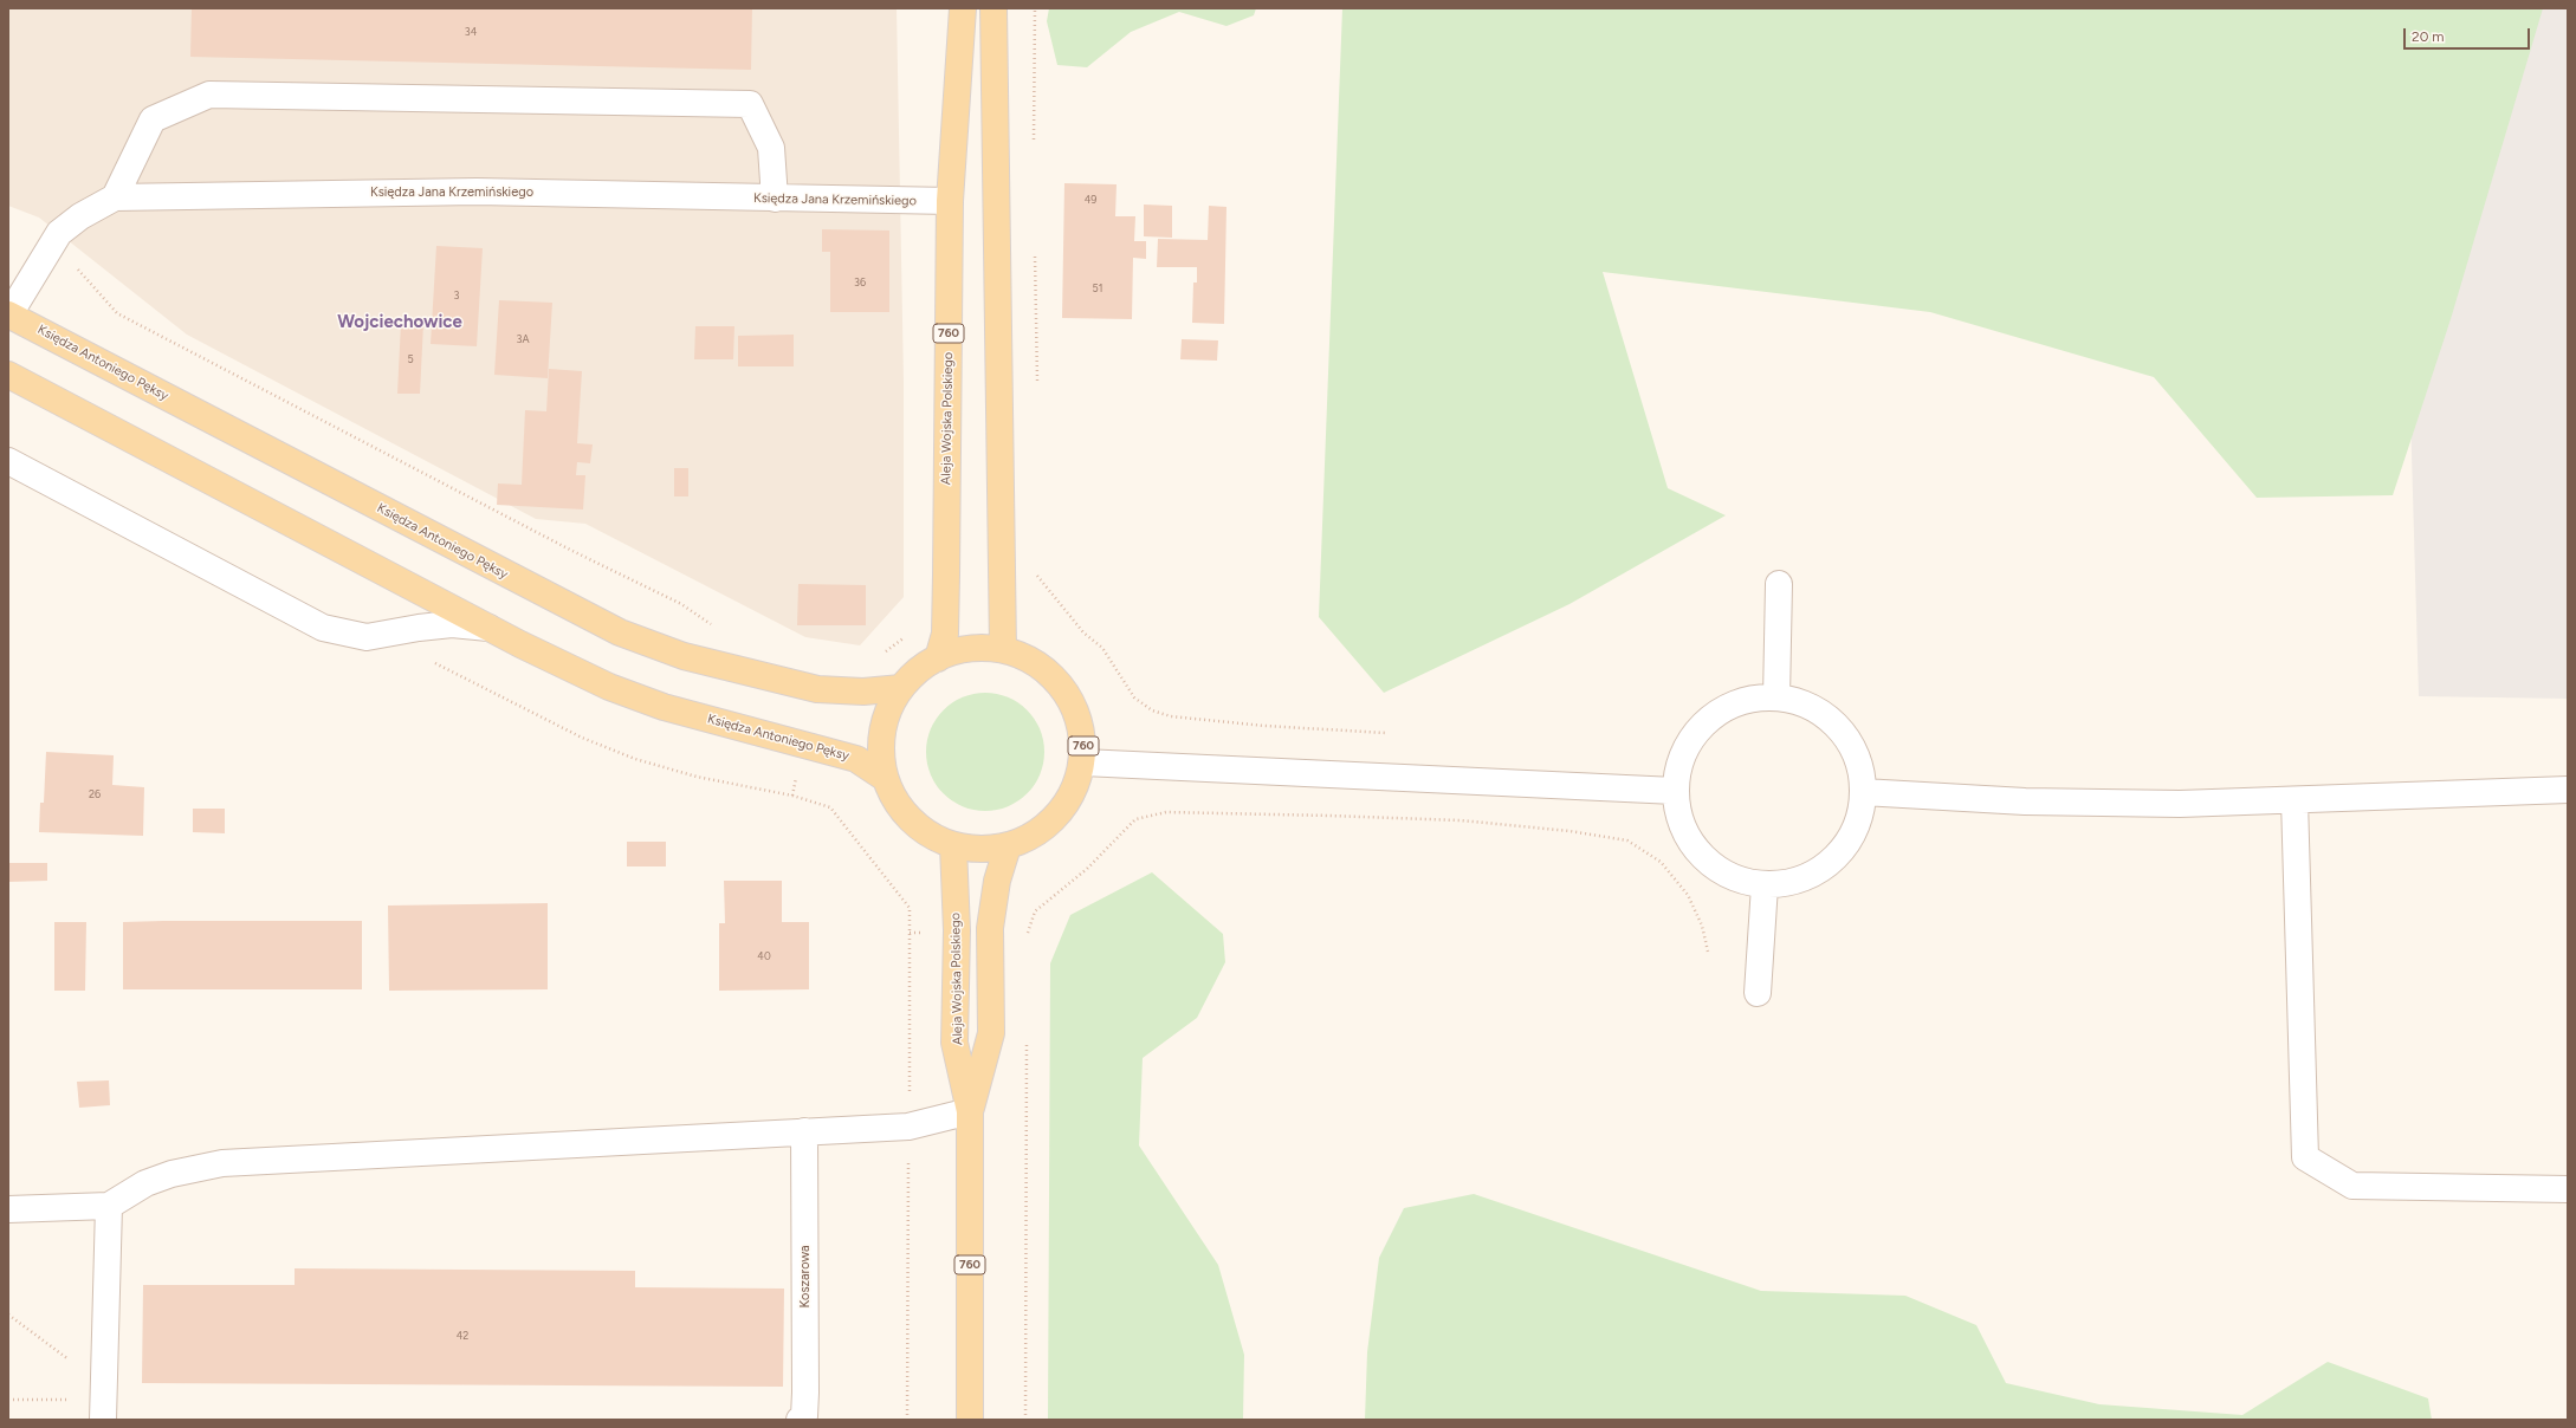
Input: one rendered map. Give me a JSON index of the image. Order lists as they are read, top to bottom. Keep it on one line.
{"streets":{"main road":["760","Księdza Antoniego Pęksy","Aleja Wojska Polskiego"],"street":["Księdza Jana Krzemińskiego","Koszarowa"]},"crossings":[["Księdza Jana Krzemińskiego","Księdza Antoniego Pęksy"],["Księdza Jana Krzemińskiego","Aleja Wojska Polskiego"],["760","Księdza Antoniego Pęksy"],["760","Aleja Wojska Polskiego"]],"districts":["Wojciechowice"],"house_numbers":["34","49","36","51","3","3A","5","26","40","42"],"scale_bar":"20 m"}
